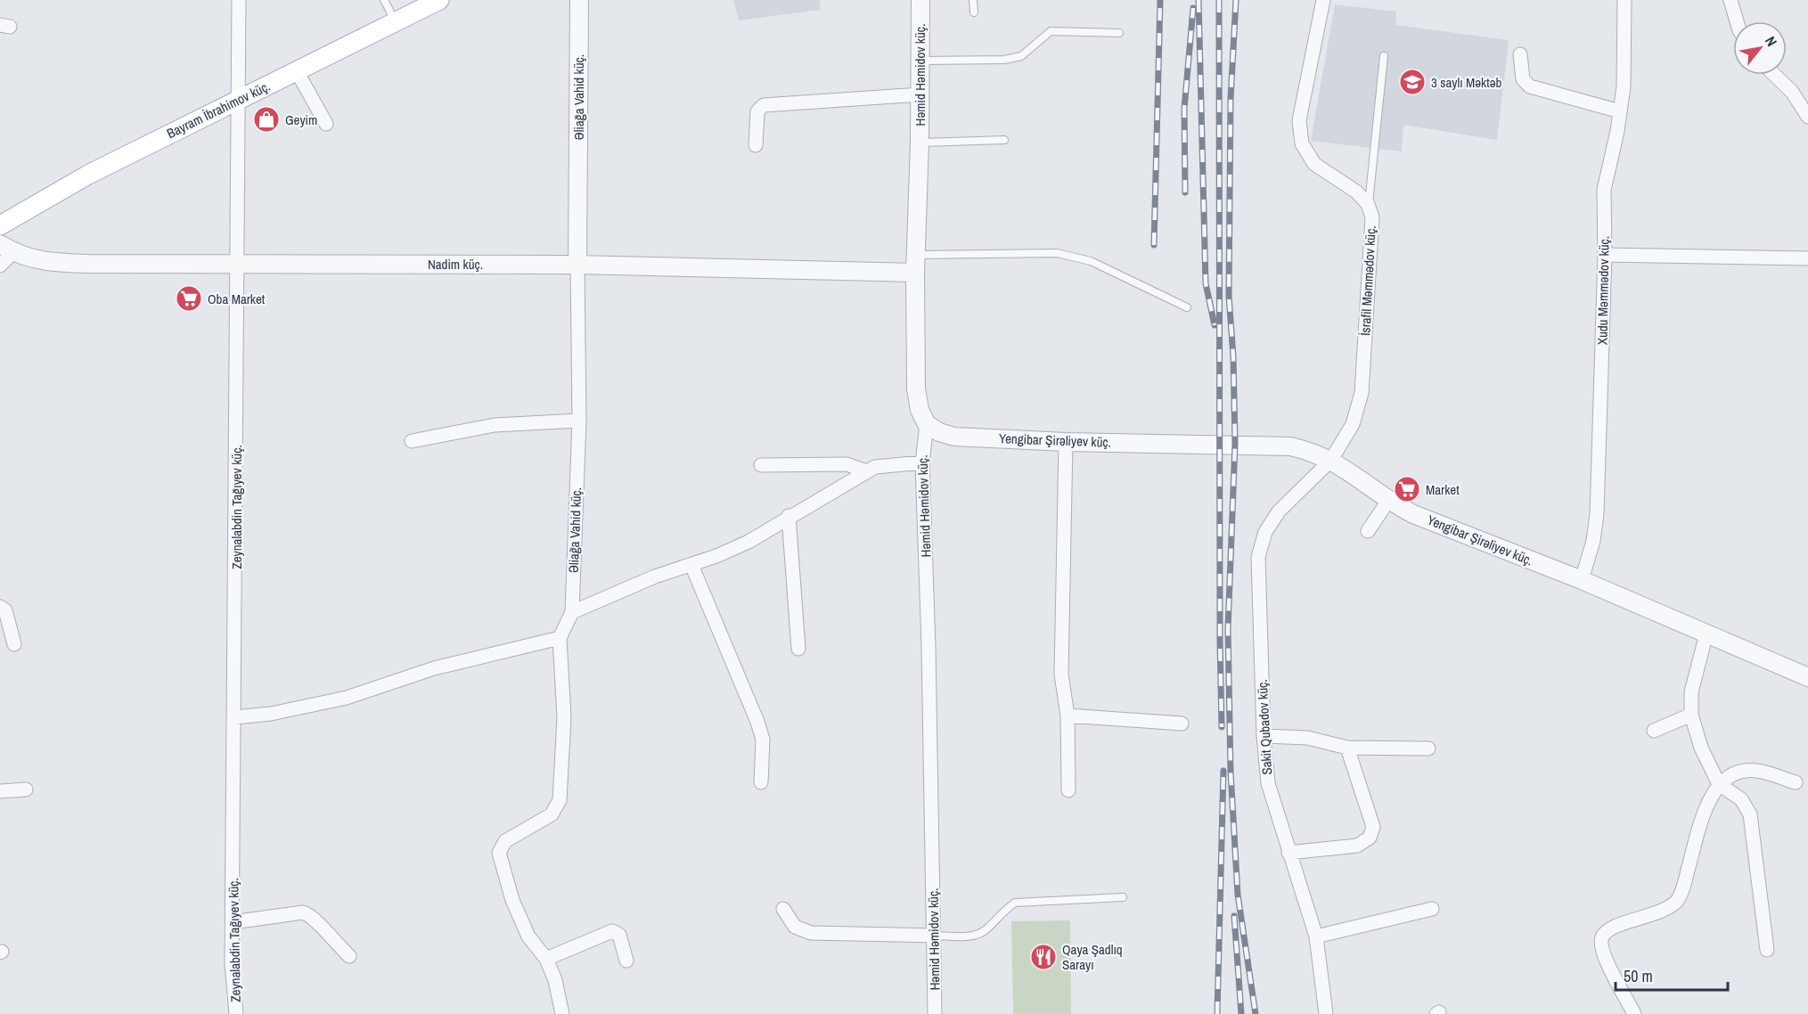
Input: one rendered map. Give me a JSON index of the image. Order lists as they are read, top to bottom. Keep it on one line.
{"streets":{"main road":["Bayram İbrahimov küç."],"street":["Həmid Həmidov küç.","Əliağa Vahid küç.","Nadim küç.","İsrafil Məmmədov küç.","Xudu Məmmədov küç.","Yengibar Şirəliyev küç.","Zeynalabdin Tağıyev küç.","Sakit Qubadov küç."]},"crossings":[["Həmid Həmidov küç.","Nadim küç."],["Həmid Həmidov küç.","Yengibar Şirəliyev küç."],["Əliağa Vahid küç.","Nadim küç."],["Bayram İbrahimov küç.","Zeynalabdin Tağıyev küç."],["Nadim küç.","Zeynalabdin Tağıyev küç."],["İsrafil Məmmədov küç.","Yengibar Şirəliyev küç."],["İsrafil Məmmədov küç.","Sakit Qubadov küç."],["Xudu Məmmədov küç.","Yengibar Şirəliyev küç."],["Yengibar Şirəliyev küç.","Sakit Qubadov küç."]],"places":{"school or university":["3 saylı Məktəb"],"shop":["Geyim"],"supermarket":["Oba Market","Market"],"restaurant":["Qaya Şadlıq Sarayı"]},"scale_bar":"50 m","north":"top right"}
